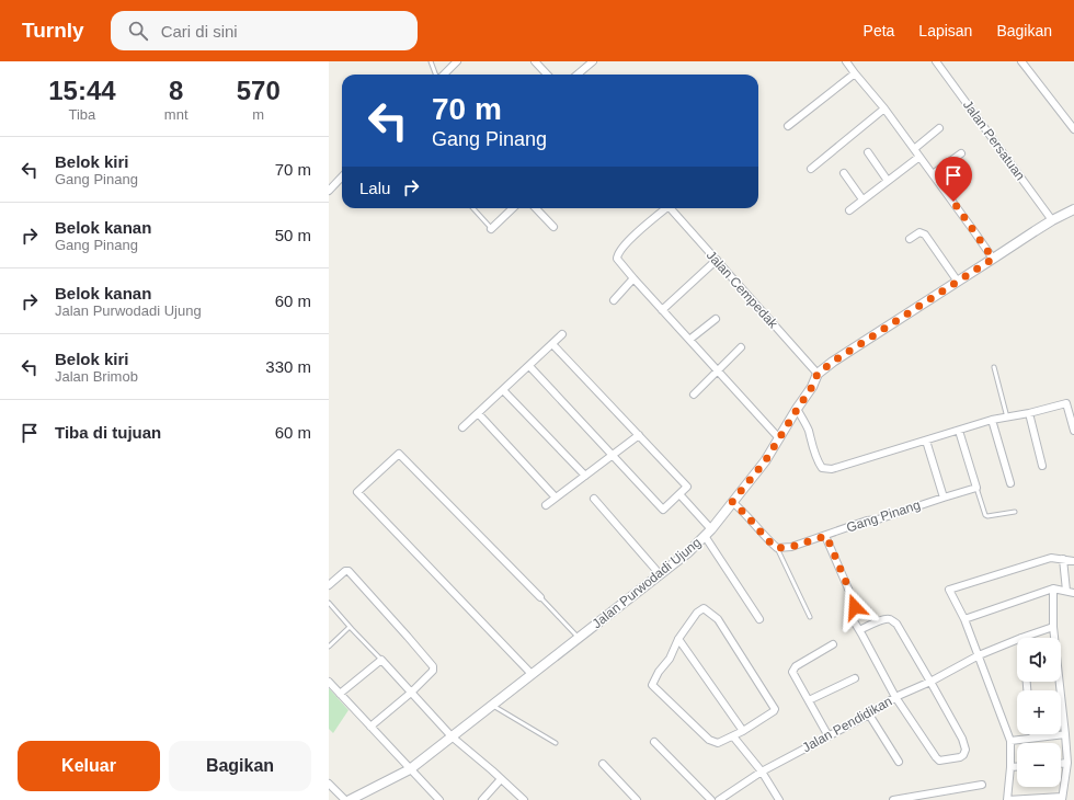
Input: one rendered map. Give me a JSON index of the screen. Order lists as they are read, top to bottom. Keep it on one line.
{"streets":{"street":["Jalan Persatuan","Jalan Cempedak","Gang Pinang","Jalan Purwodadi Ujung","Jalan Pendidikan"]},"crossings":[["Jalan Persatuan","Jalan Purwodadi Ujung"],["Jalan Cempedak","Jalan Purwodadi Ujung"]],"page":{"header":"Turnly","search":"Cari di sini","nav":["Peta","Lapisan","Bagikan"],"eta":["15:44","Tiba","8","mnt","570","m"],"turn":["70 m","Gang Pinang"],"list":[{"name":"Belok kiri","note":"Gang Pinang","value":"70 m"},{"name":"Belok kanan","note":"Gang Pinang","value":"50 m"},{"name":"Belok kanan","note":"Jalan Purwodadi Ujung","value":"60 m"},{"name":"Belok kiri","note":"Jalan Brimob","value":"330 m"},{"name":"Tiba di tujuan","value":"60 m"}],"then":"Lalu","map_buttons":["+","−"],"buttons":["Keluar","Bagikan"]}}
